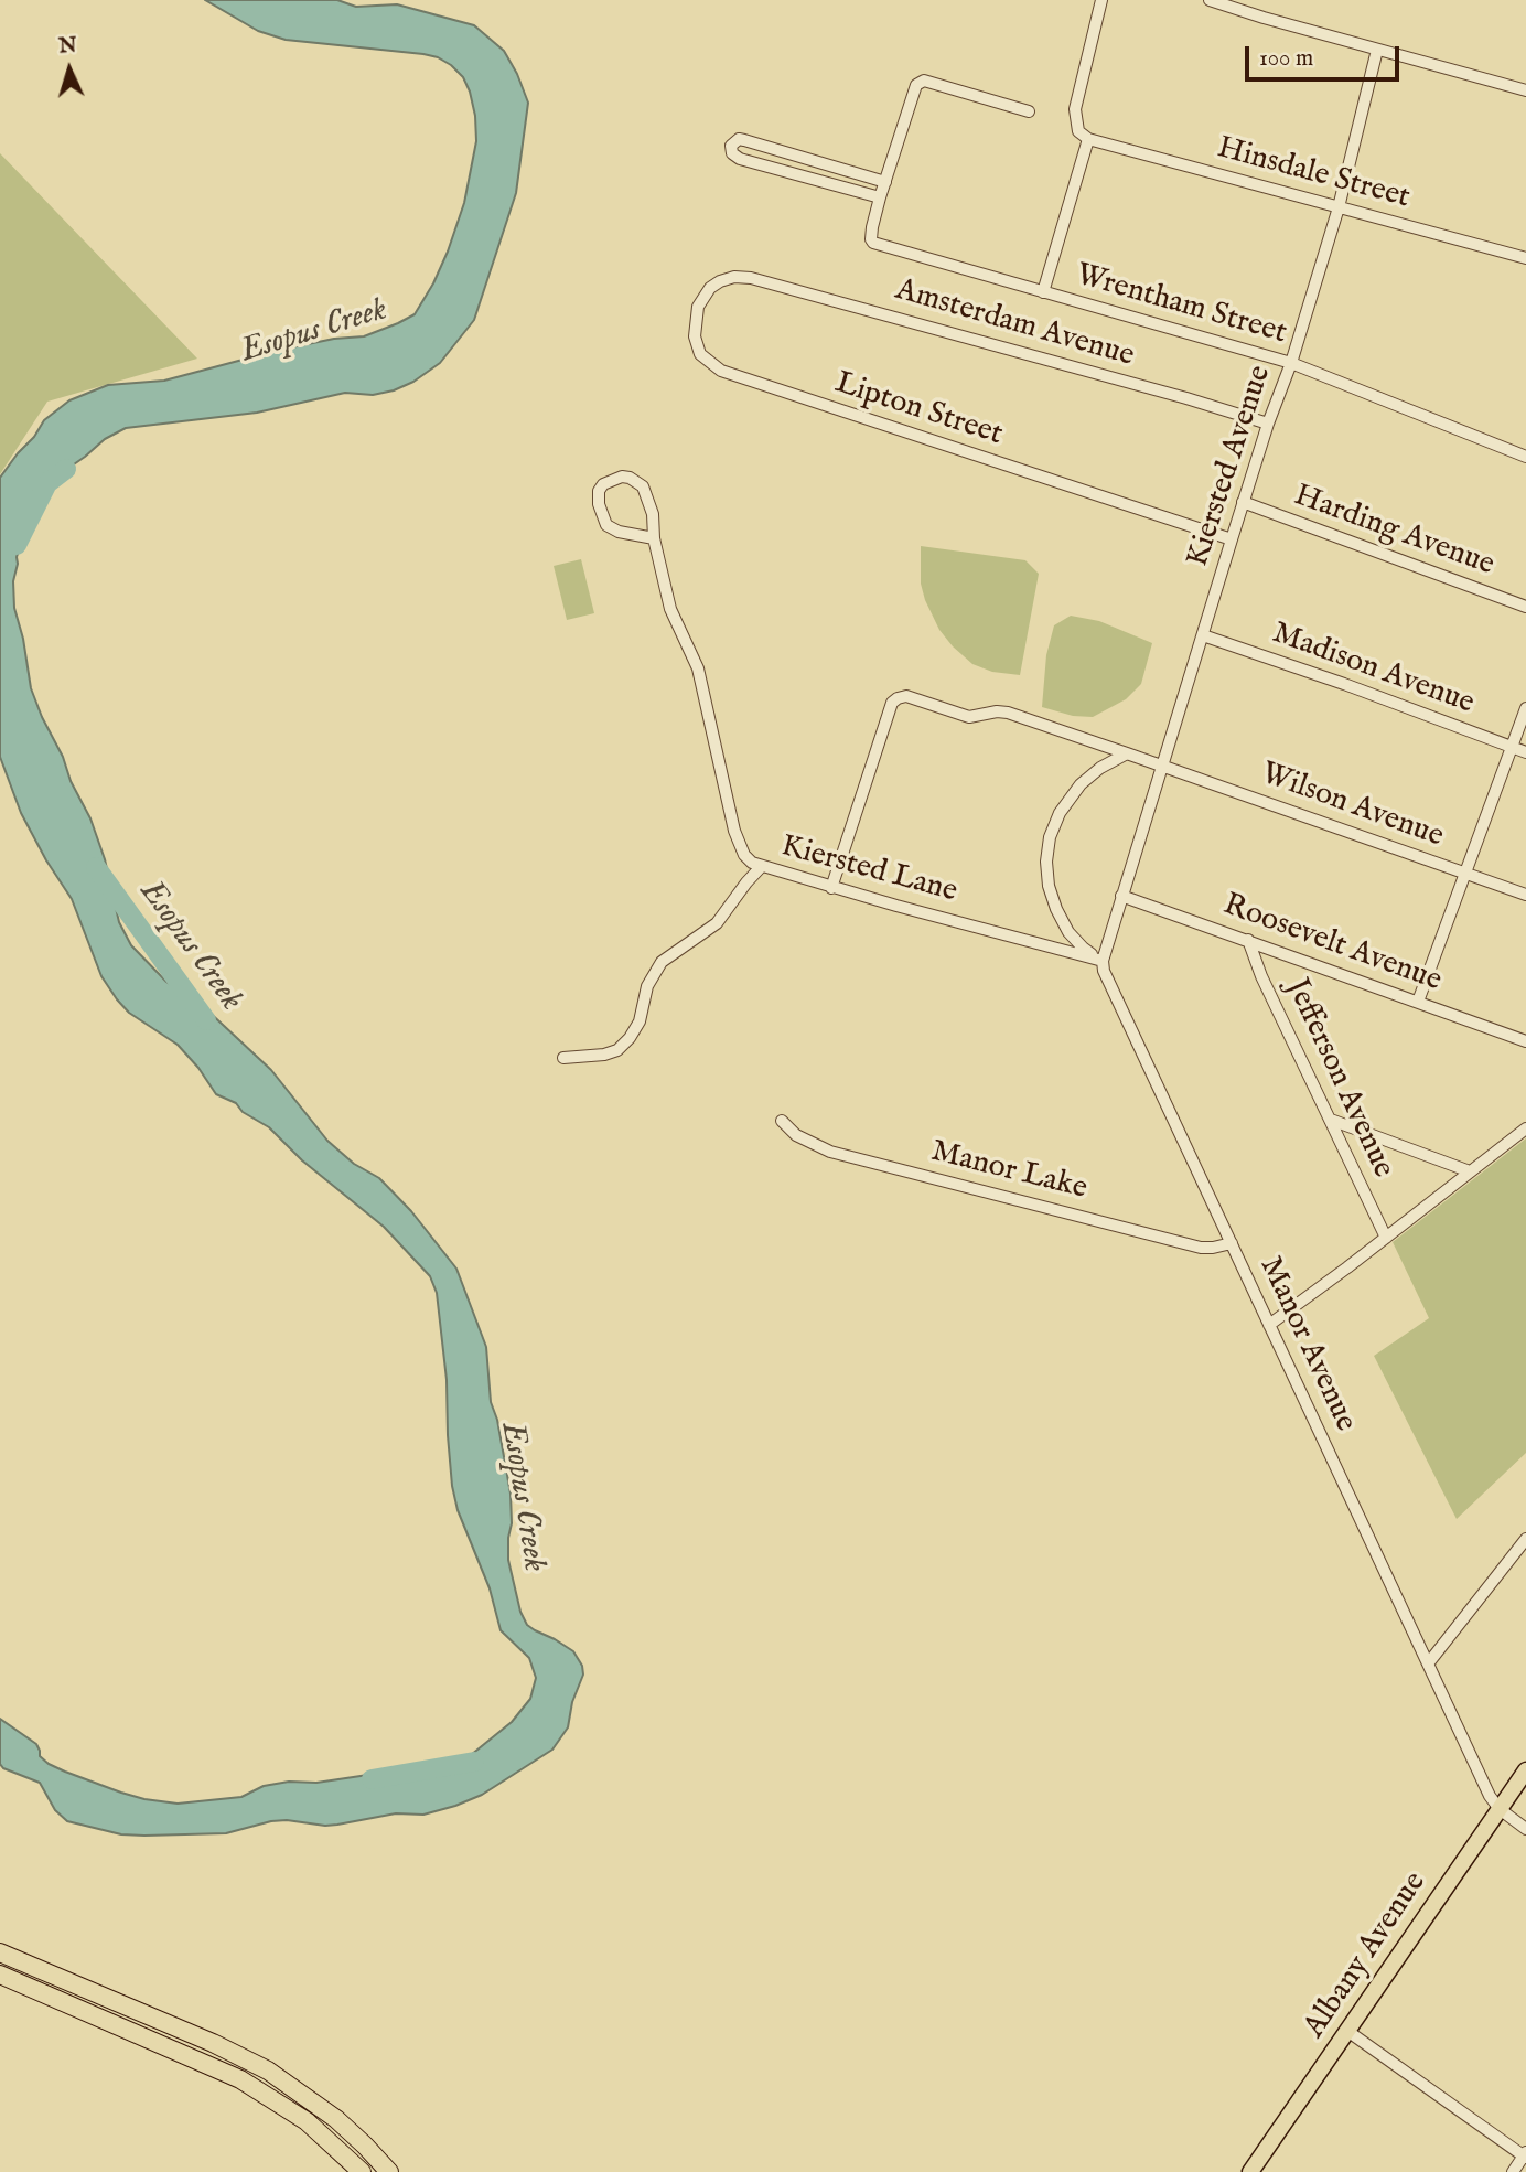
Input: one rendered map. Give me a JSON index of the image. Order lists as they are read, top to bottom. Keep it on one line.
{"streets":{"main road":["Albany Avenue"],"street":["Hinsdale Street","Wrentham Street","Amsterdam Avenue","Lipton Street","Kiersted Avenue","Harding Avenue","Madison Avenue","Wilson Avenue","Kiersted Lane","Roosevelt Avenue","Jefferson Avenue","Manor Lake","Manor Avenue"]},"crossings":[["Hinsdale Street","Kiersted Avenue"],["Wrentham Street","Kiersted Avenue"],["Amsterdam Avenue","Lipton Street"],["Amsterdam Avenue","Kiersted Avenue"],["Lipton Street","Kiersted Avenue"],["Kiersted Avenue","Harding Avenue"],["Kiersted Avenue","Madison Avenue"],["Kiersted Avenue","Wilson Avenue"],["Kiersted Avenue","Roosevelt Avenue"],["Wilson Avenue","Kiersted Lane"],["Kiersted Lane","Manor Avenue"],["Roosevelt Avenue","Jefferson Avenue"],["Manor Lake","Manor Avenue"],["Manor Avenue","Albany Avenue"]],"water":["Esopus Creek"],"scale_bar":"100 m","north":"top"}
